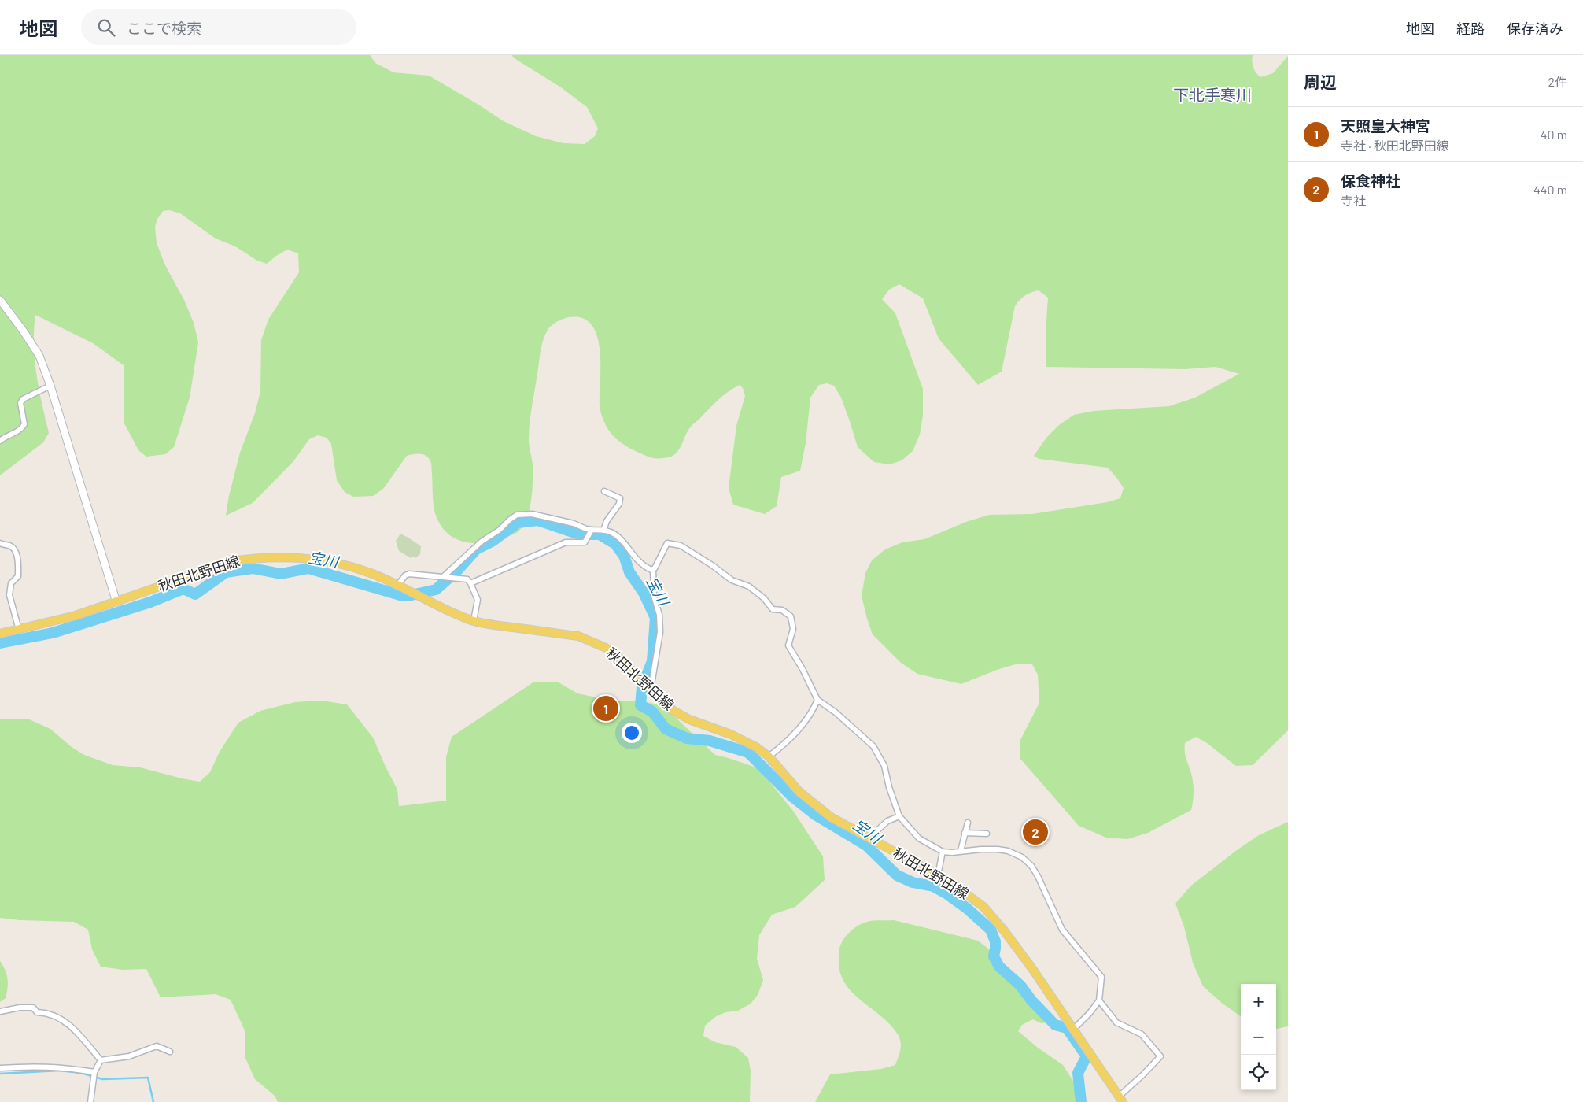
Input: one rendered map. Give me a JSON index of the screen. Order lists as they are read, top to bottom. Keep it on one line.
{"streets":{"main road":["秋田北野田線"]},"districts":["下北手寒川"],"water":["宝川"],"page":{"header":"地図","search":"ここで検索","nav":["地図","経路","保存済み"],"heading":["周辺","2件"],"list":[{"mark":"1","name":"天照皇大神宮","note":"寺社 · 秋田北野田線","value":"40 m"},{"mark":"2","name":"保食神社","note":"寺社","value":"440 m"}],"pins":["1","2"],"map_buttons":["+","−"]}}
